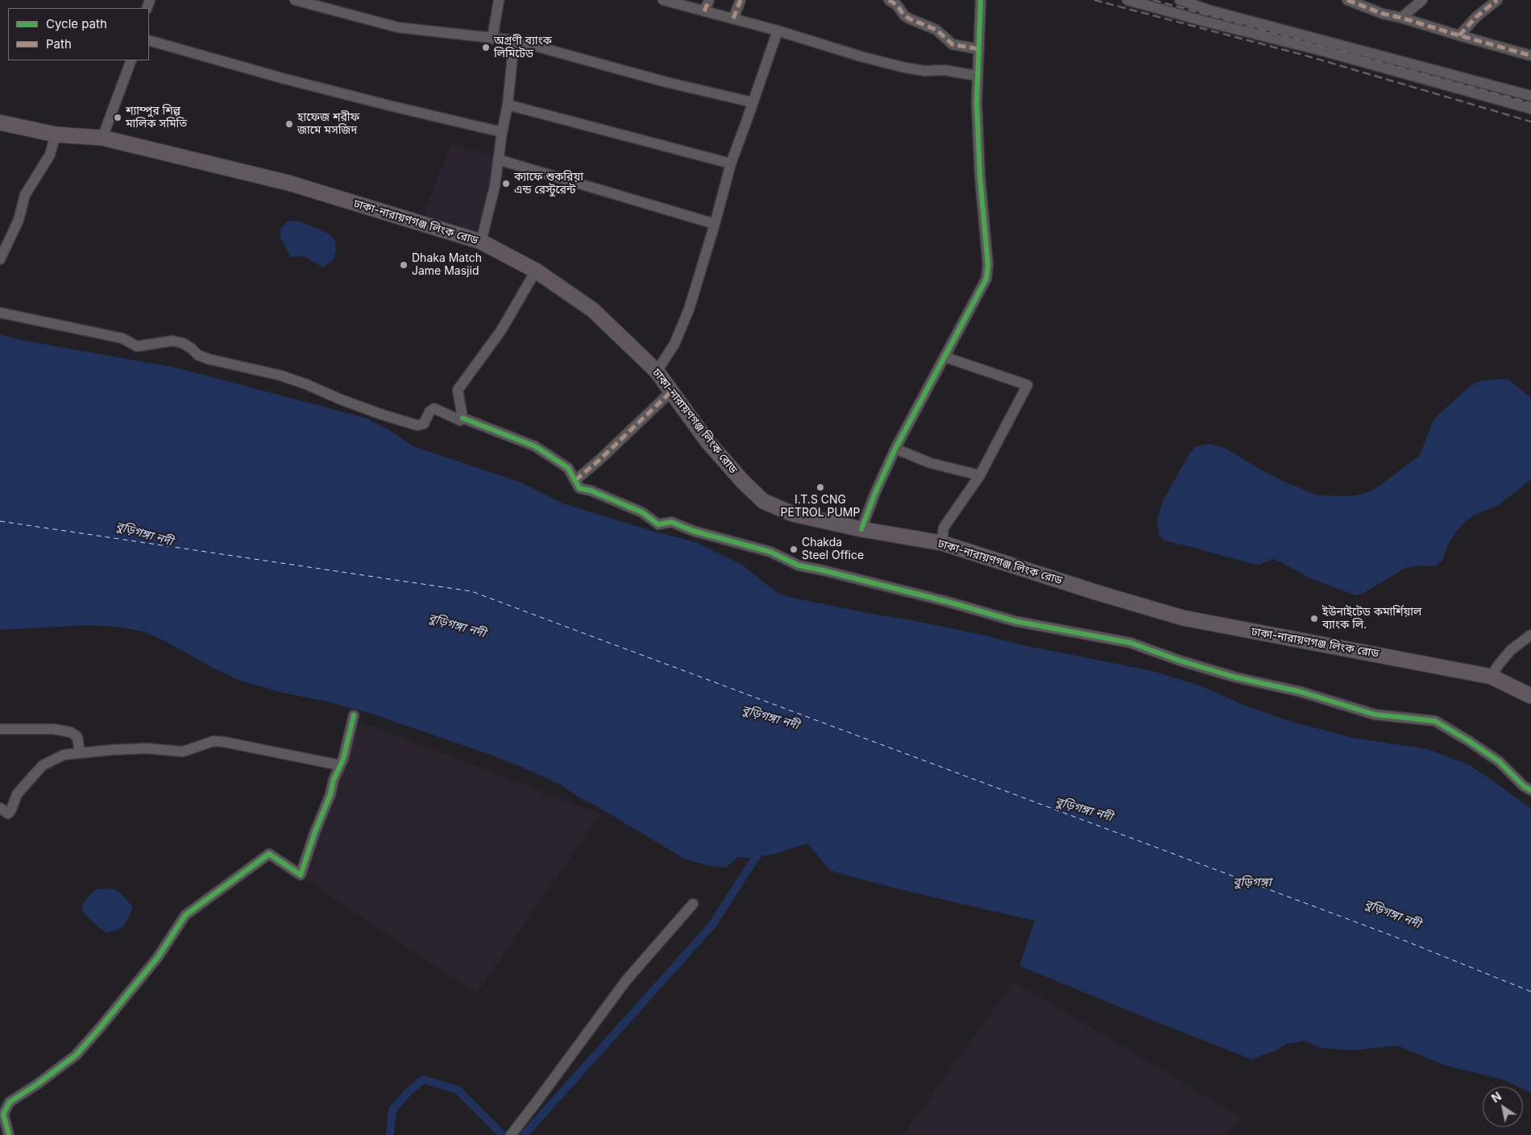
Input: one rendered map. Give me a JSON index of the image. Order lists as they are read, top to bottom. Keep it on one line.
{"streets":{"highway":["ঢাকা-নারায়ণগঞ্জ লিংক রোড"]},"water":["বুড়িগঙ্গা নদী","বুড়িগঙ্গা"],"places":["অগ্রণী ব্যাংক লিমিটেড","শ্যাম্পুর শিল্প মালিক সমিতি","হাফেজ শরীফ জামে মসজিদ","ক্যাফে শুকরিয়া এন্ড রেস্টুরেন্ট","Dhaka Match Jame Masjid","I.T.S CNG PETROL PUMP","Chakda Steel Office","ইউনাইটেড কমার্শিয়াল ব্যাংক লি."],"legend":["Cycle path","Path"],"north":"top left"}
